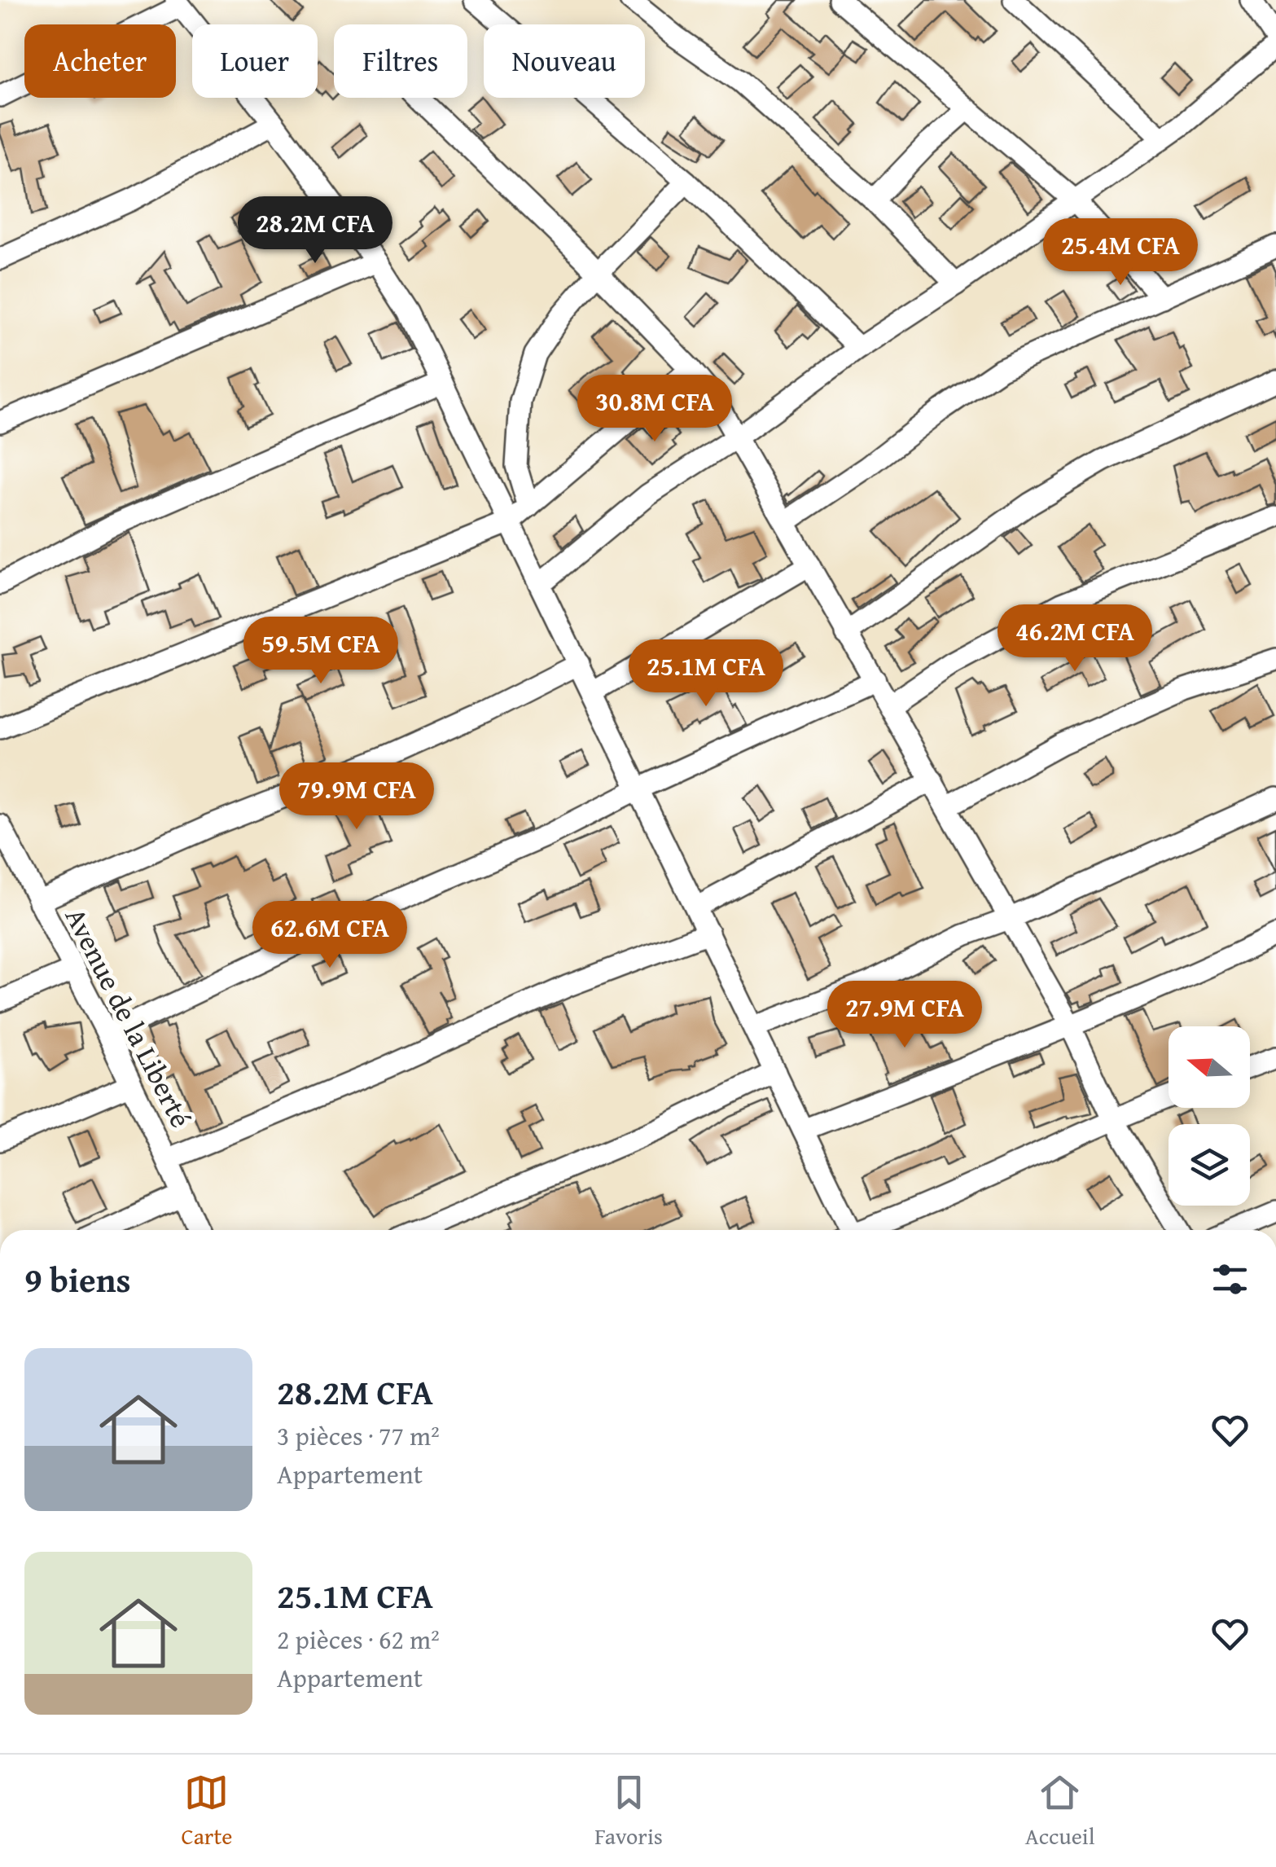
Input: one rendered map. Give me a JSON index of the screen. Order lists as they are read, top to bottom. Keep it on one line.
{"streets":{"street":["Avenue de la Liberté"]},"north":"left","page":{"chip":["Acheter","Louer","Filtres","Nouveau"],"price":["28.2M CFA","25.4M CFA","30.8M CFA","46.2M CFA","59.5M CFA","25.1M CFA","79.9M CFA","62.6M CFA","27.9M CFA"],"heading":"9 biens","list":[{"name":"28.2M CFA","note":"3 pièces · 77 m² · Appartement"},{"name":"25.1M CFA","note":"2 pièces · 62 m² · Appartement"}],"tabs":["Carte","Favoris","Accueil"]}}
